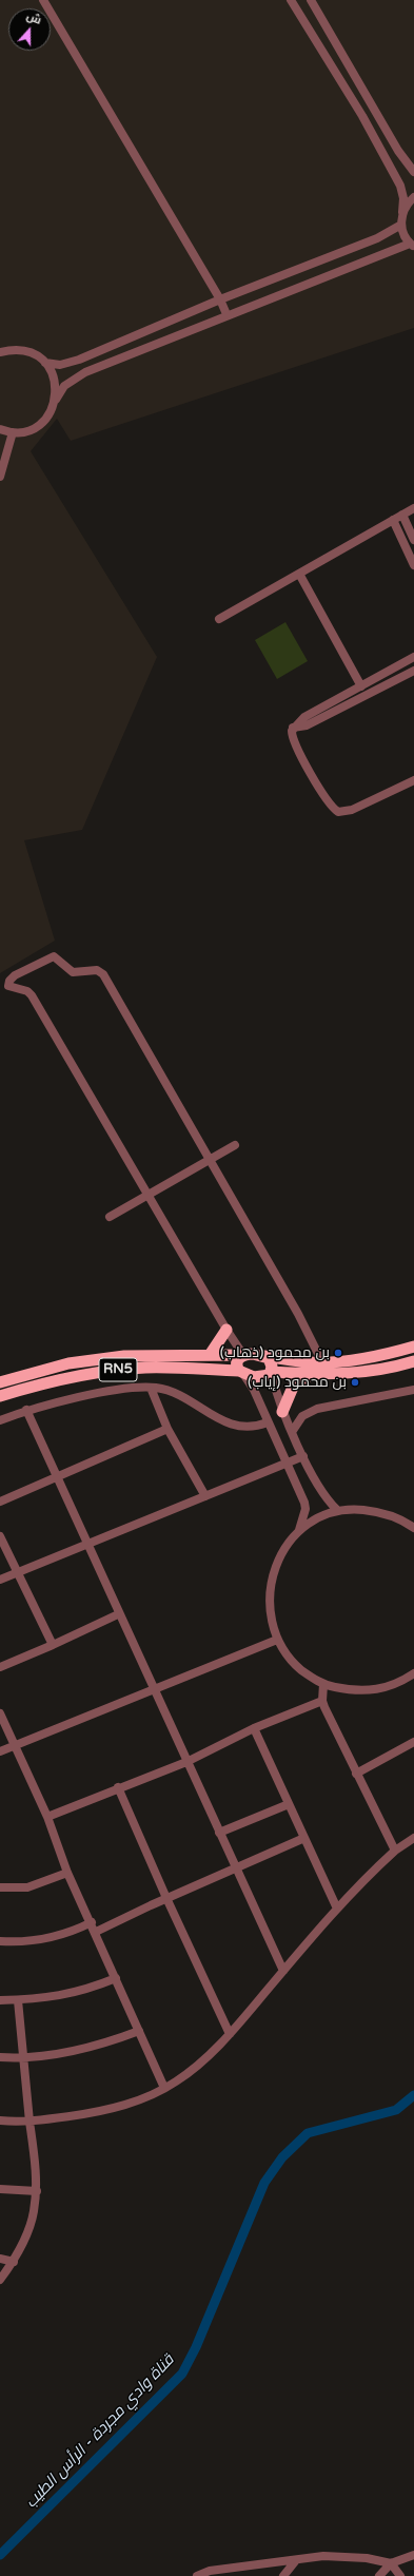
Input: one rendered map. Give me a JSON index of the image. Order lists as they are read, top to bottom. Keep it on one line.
{"streets":{"highway":["RN5"]},"water":["قناة وادي مجردة - الرأس الطيب"],"places":["بن محمود (ذهاب)","بن محمود (إياب)"],"north":"top"}
